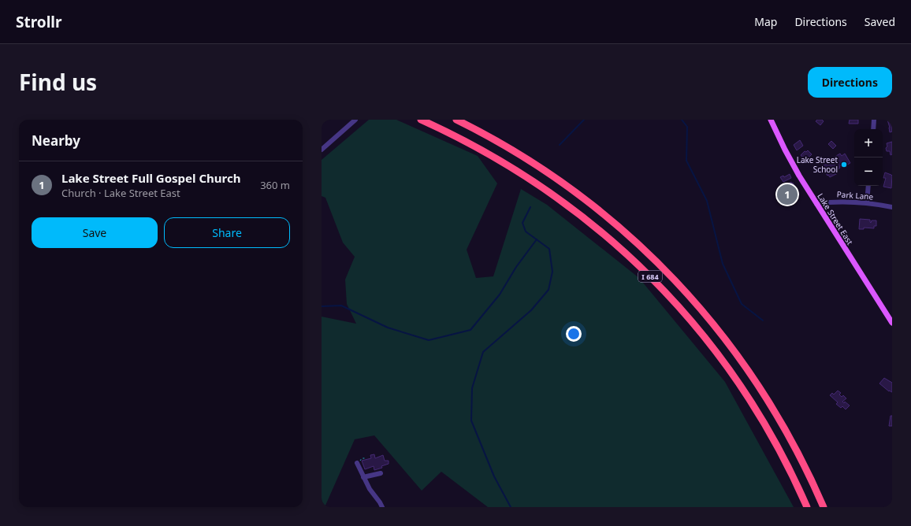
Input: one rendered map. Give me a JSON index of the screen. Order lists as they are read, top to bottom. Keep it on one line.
{"streets":{"highway":["I 684"],"main road":["Lake Street East"],"street":["Park Lane"]},"crossings":[["Park Lane","Lake Street East"]],"places":["Lake Street School"],"page":{"header":"Strollr","nav":["Map","Directions","Saved"],"title":"Find us","buttons":["Directions",["Save","Share"]],"heading":"Nearby","map_buttons":["+","−"],"list":[{"mark":"1","name":"Lake Street Full Gospel Church","note":"Church · Lake Street East","value":"360 m"}],"pins":"1"}}
